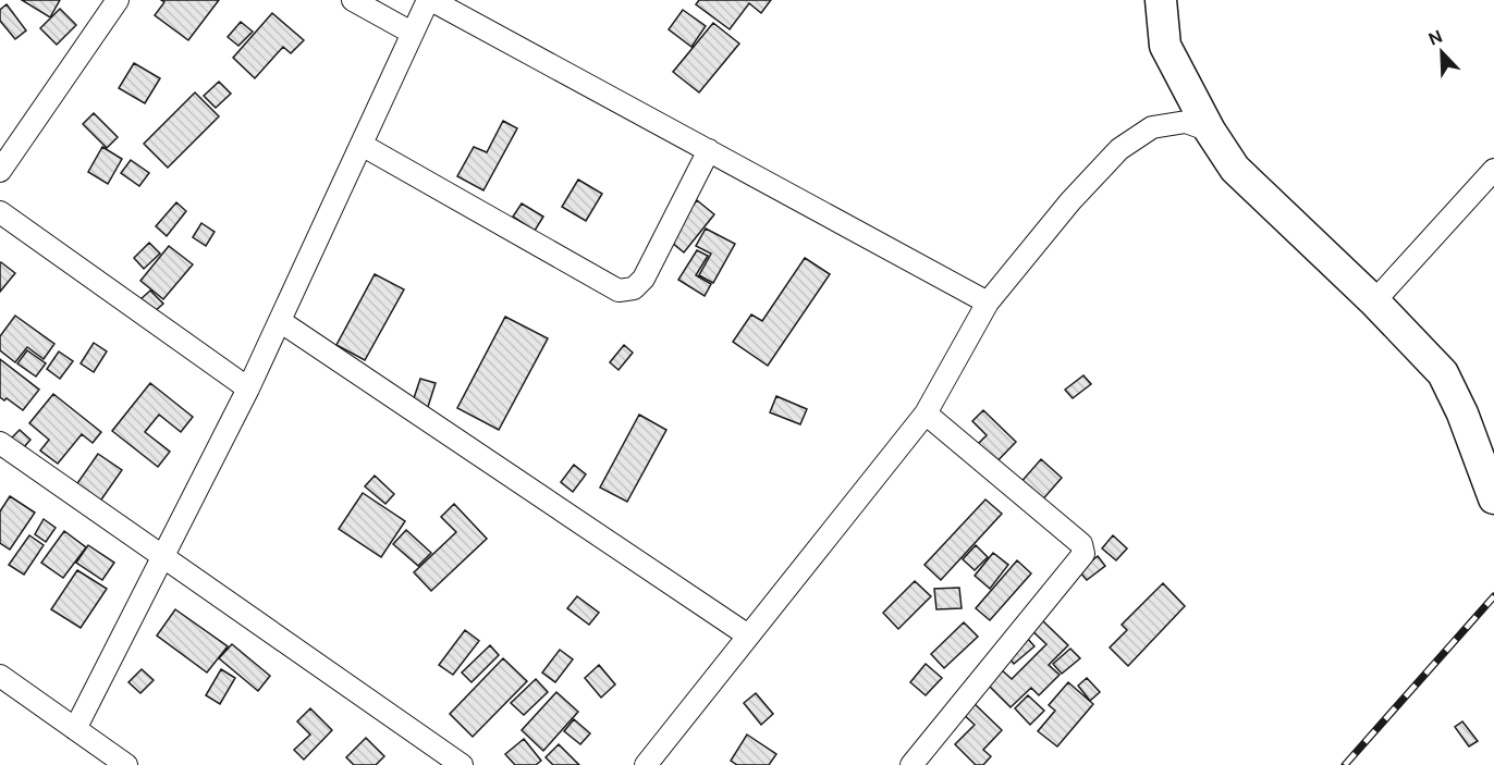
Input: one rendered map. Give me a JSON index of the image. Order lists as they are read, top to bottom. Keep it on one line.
{"north":"top left"}
